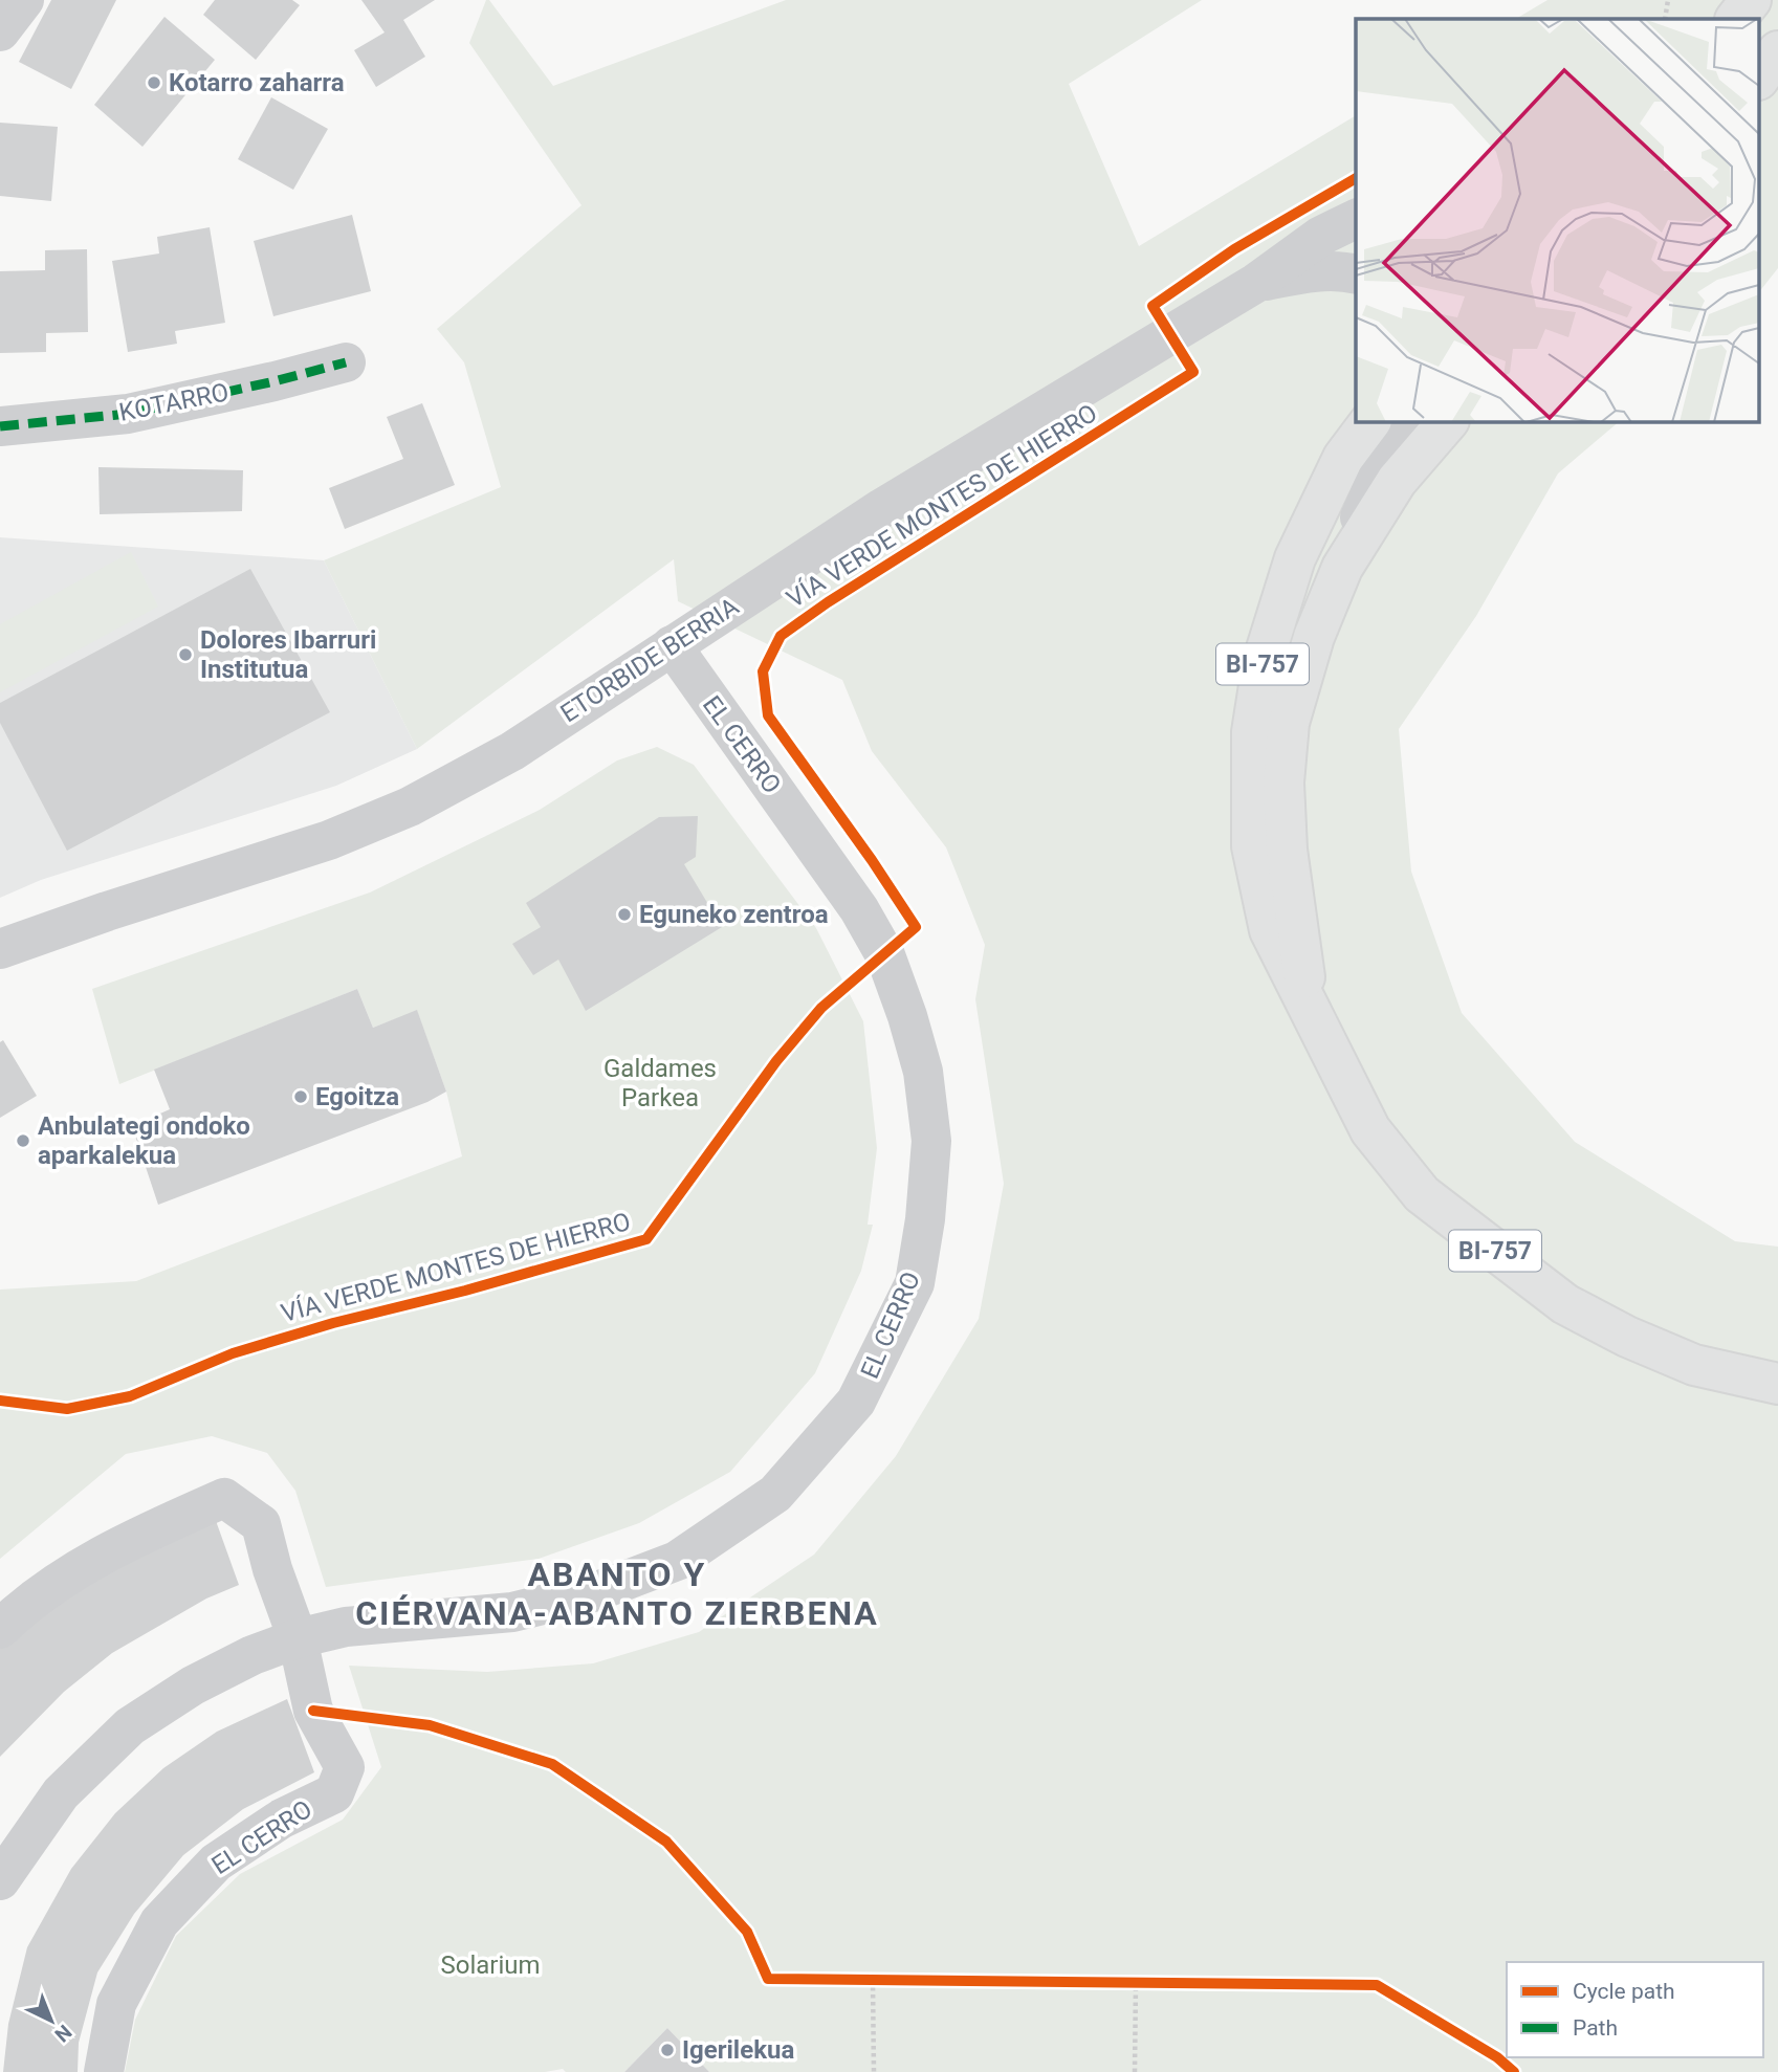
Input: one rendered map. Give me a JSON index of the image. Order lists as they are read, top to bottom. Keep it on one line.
{"streets":{"main road":["BI-757"],"street":["KOTARRO","ETORBIDE BERRIA","EL CERRO"],"cycle path":["VÍA VERDE MONTES DE HIERRO"]},"crossings":[["ETORBIDE BERRIA","EL CERRO"]],"districts":["ABANTO Y CIÉRVANA-ABANTO ZIERBENA"],"parks":["Galdames Parkea","Solarium"],"places":["Kotarro zaharra","Dolores Ibarruri Institutua","Eguneko zentroa","Egoitza","Anbulategi ondoko aparkalekua","Igerilekua"],"legend":["Cycle path","Path"],"north":"bottom right"}
